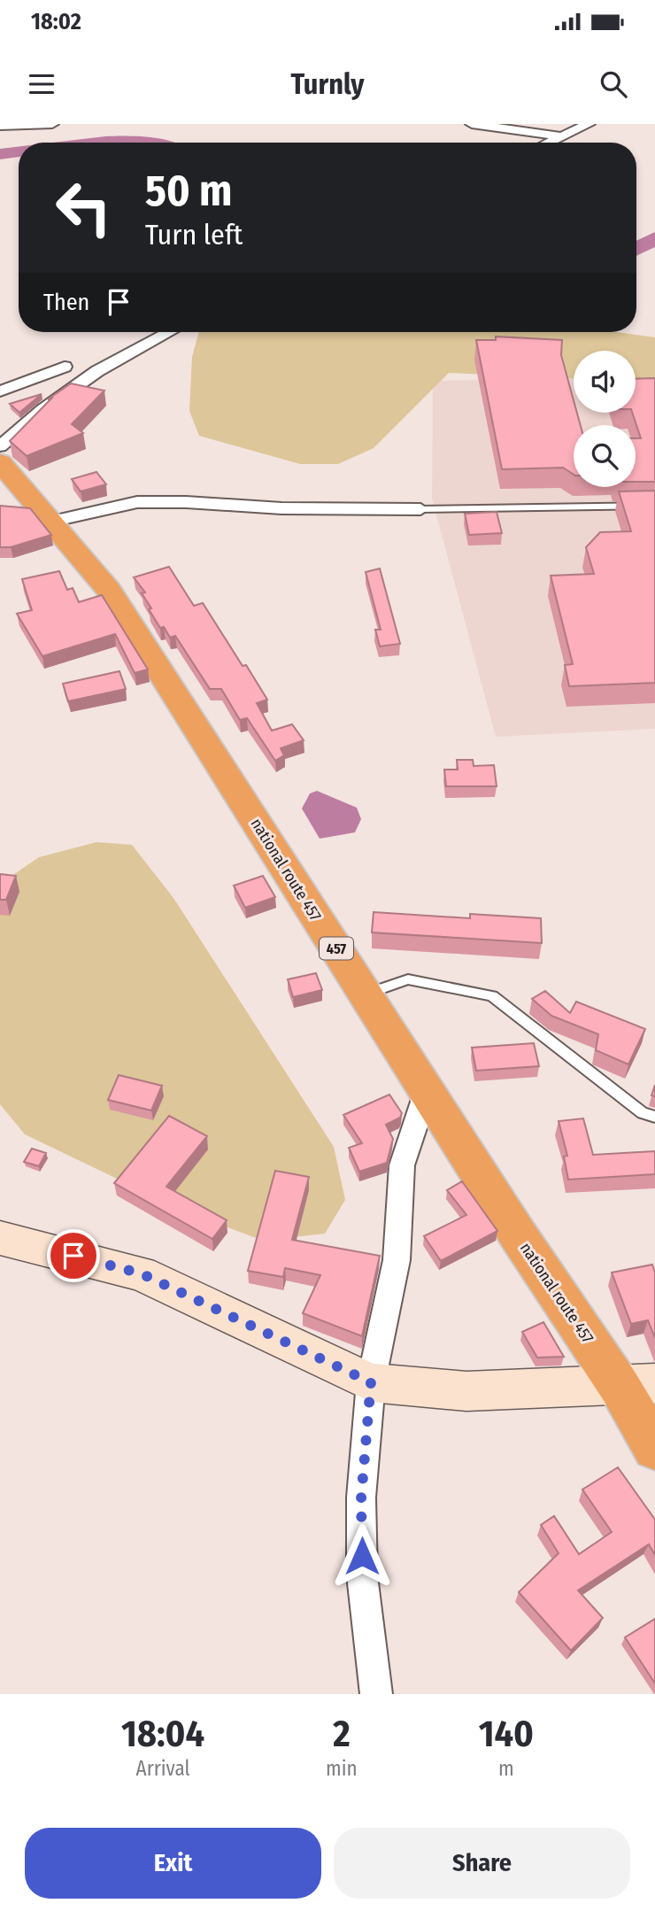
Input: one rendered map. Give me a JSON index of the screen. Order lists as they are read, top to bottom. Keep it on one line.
{"streets":{"highway":["national route 457","457"]},"page":{"status":"18:02","header":"Turnly","turn":["50 m","Turn left"],"then":"Then","eta":["18:04","Arrival","2","min","140","m"],"buttons":["Exit","Share"]}}
